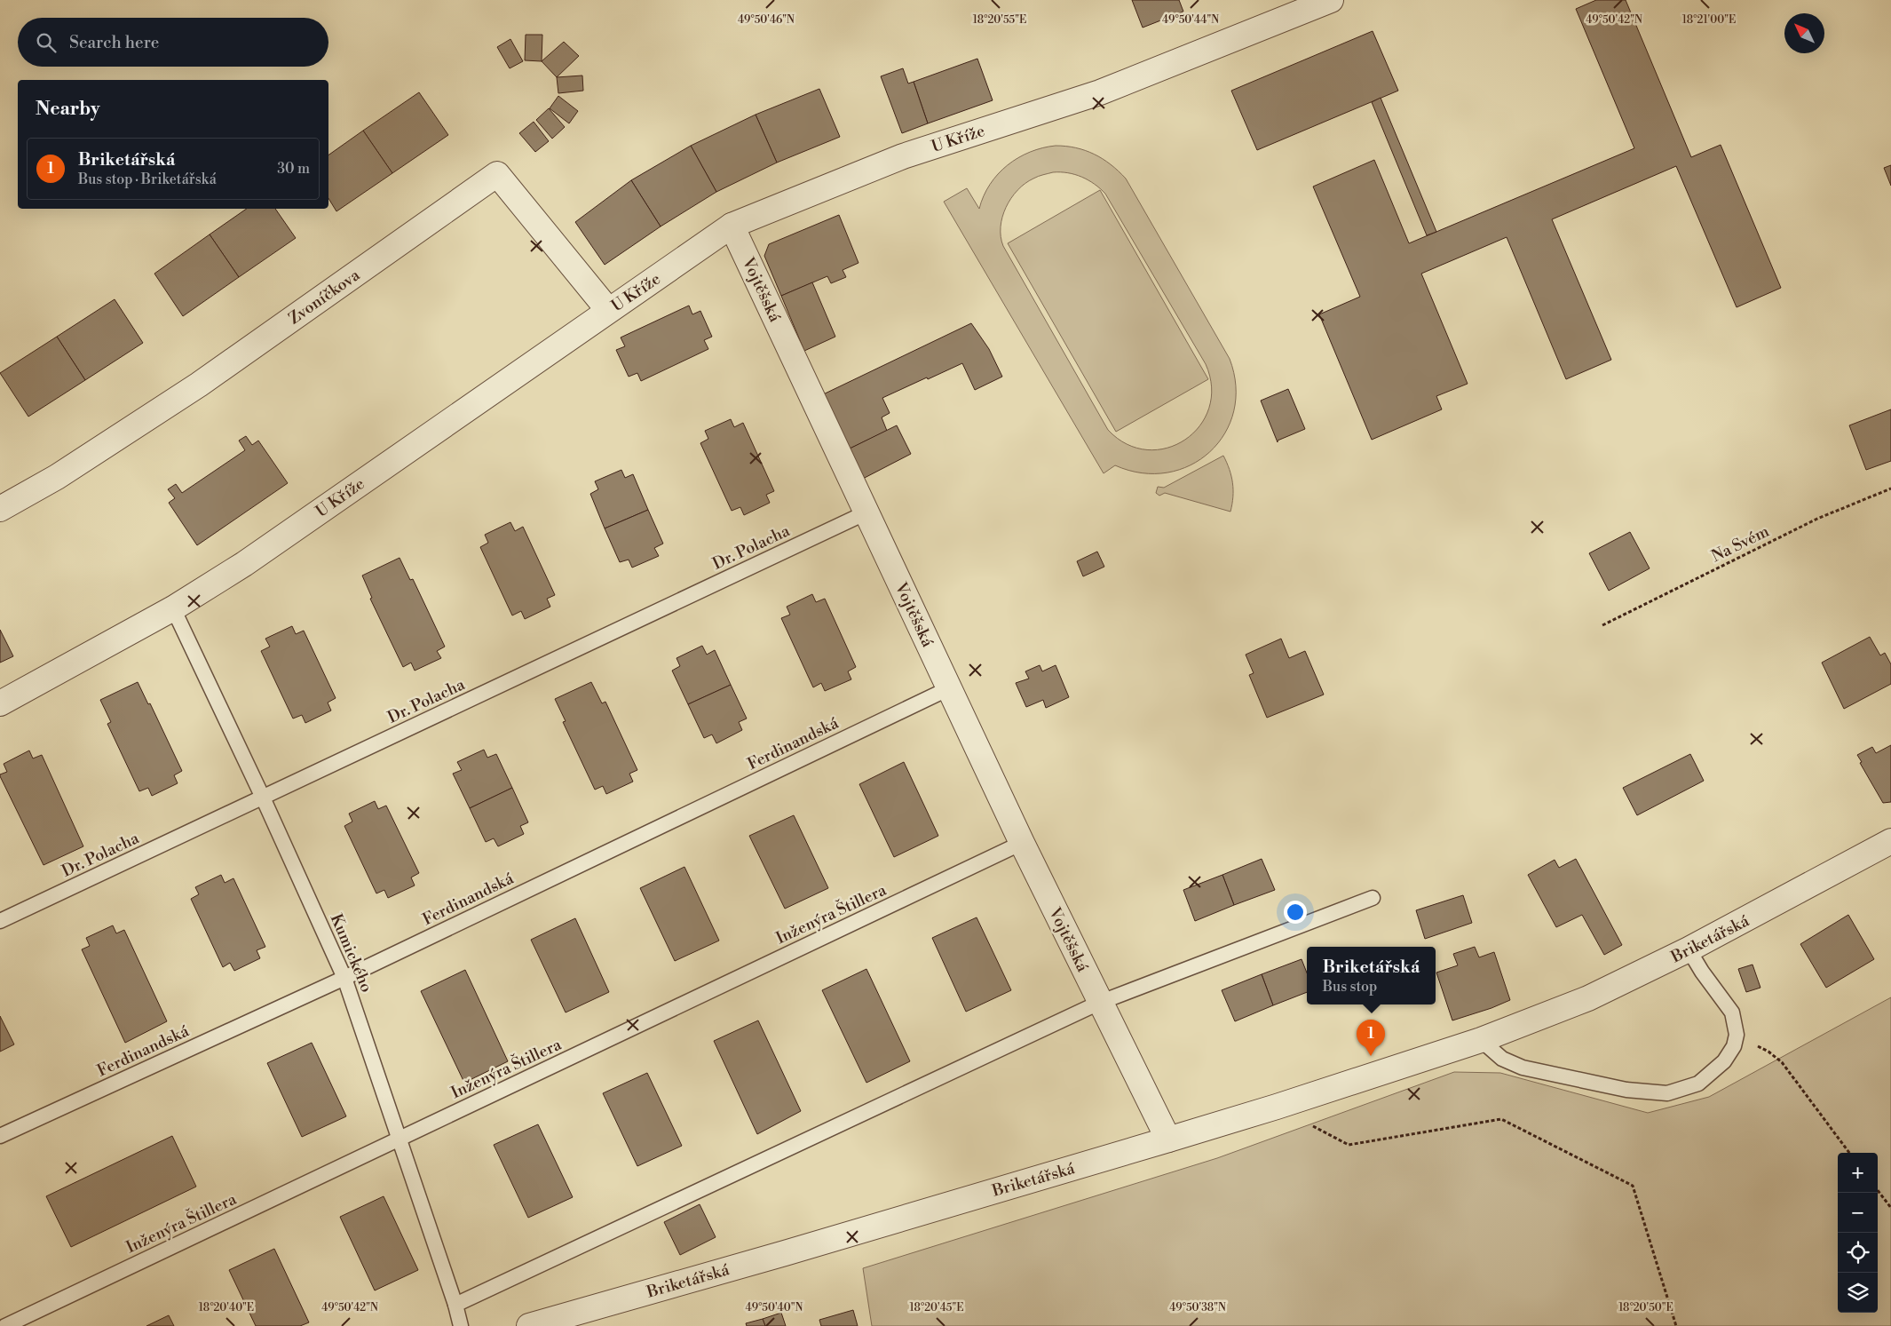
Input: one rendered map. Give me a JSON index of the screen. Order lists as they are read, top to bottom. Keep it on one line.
{"streets":{"street":["U Kříže","Vojtěšská","Zvoníčkova","Briketářská"],"lane":["Dr. Polacha","Ferdinandská","Inženýra Štillera","Kumického"],"path":["Na Svém"]},"crossings":[["U Kříže","Vojtěšská"],["U Kříže","Zvoníčkova"],["U Kříže","Kumického"],["Vojtěšská","Dr. Polacha"],["Vojtěšská","Ferdinandská"],["Vojtěšská","Inženýra Štillera"],["Vojtěšská","Briketářská"],["Dr. Polacha","Kumického"],["Ferdinandská","Kumického"],["Inženýra Štillera","Kumického"]],"north":"top left","page":{"search":"Search here","heading":"Nearby","list":[{"mark":"1","name":"Briketářská","note":"Bus stop · Briketářská","value":"30 m"}],"popup":["Briketářská","Bus stop"],"pins":"1","map_buttons":["+","−"]},"coordinates":["18°20'55\"E","18°21'00\"E","49°50'46\"N","49°50'44\"N","49°50'42\"N","49°50'40\"N","49°50'38\"N","18°20'40\"E","18°20'45\"E","18°20'50\"E"]}
